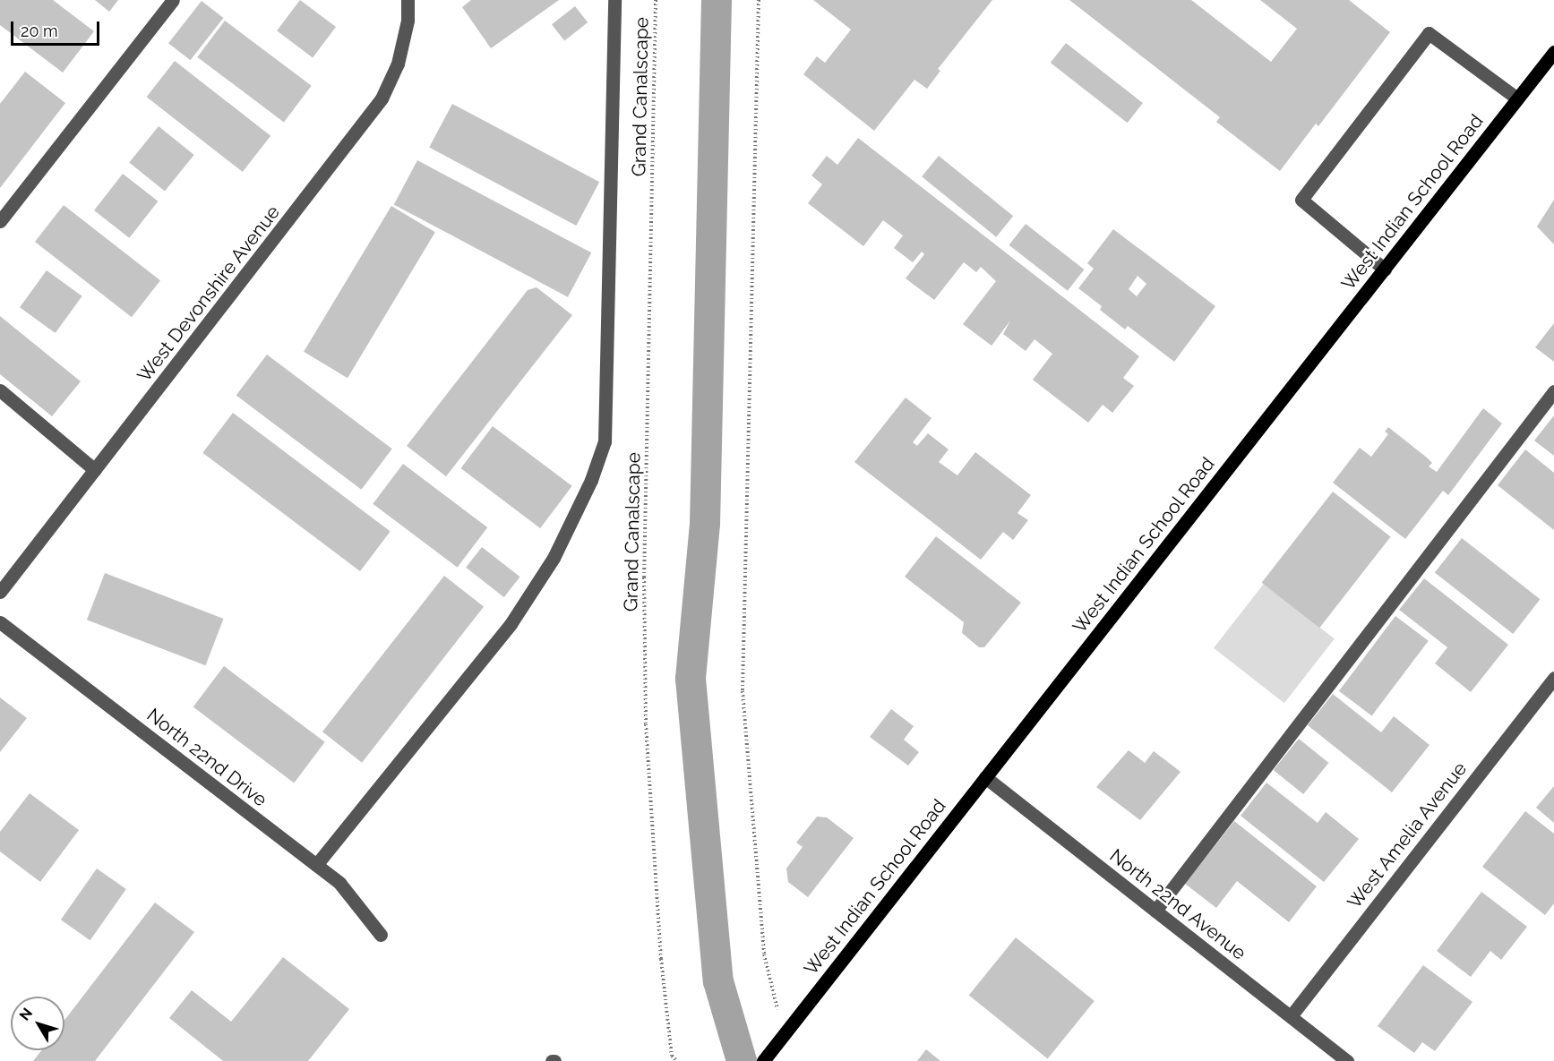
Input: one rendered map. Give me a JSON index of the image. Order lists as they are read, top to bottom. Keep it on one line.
{"streets":{"main road":["West Indian School Road"],"street":["West Devonshire Avenue","North 22nd Drive","West Amelia Avenue","North 22nd Avenue"],"path":["Grand Canalscape"]},"crossings":[["West Indian School Road","North 22nd Avenue"],["West Amelia Avenue","North 22nd Avenue"]],"scale_bar":"20 m","north":"top left"}
